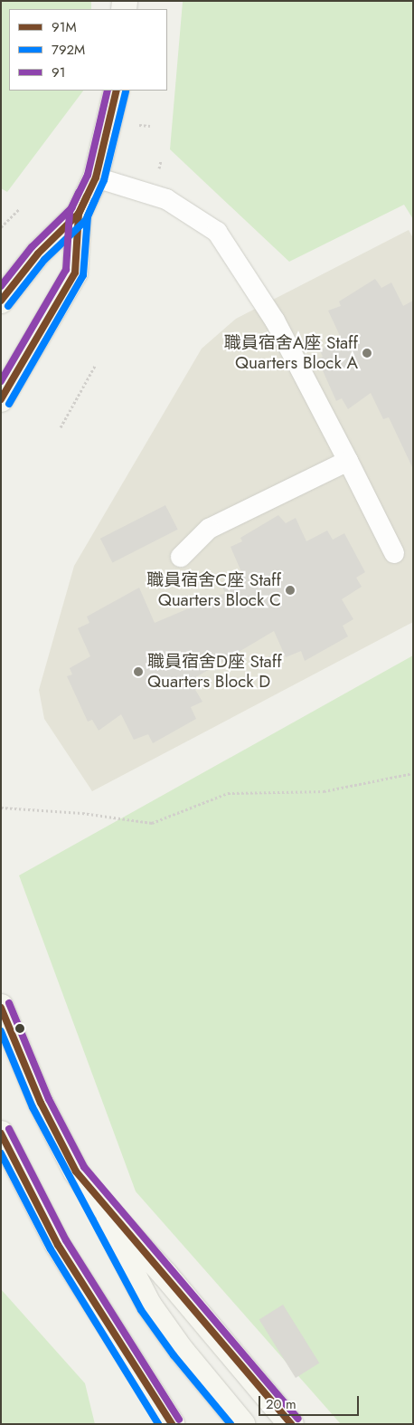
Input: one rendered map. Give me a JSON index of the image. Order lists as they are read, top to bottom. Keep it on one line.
{"places":["職員宿舍A座 Staff Quarters Block A","職員宿舍C座 Staff Quarters Block C","職員宿舍D座 Staff Quarters Block D"],"lines":["transit line 91M","transit line 91","transit line 792M"],"legend":["91M","792M","91"],"scale_bar":"20 m"}
